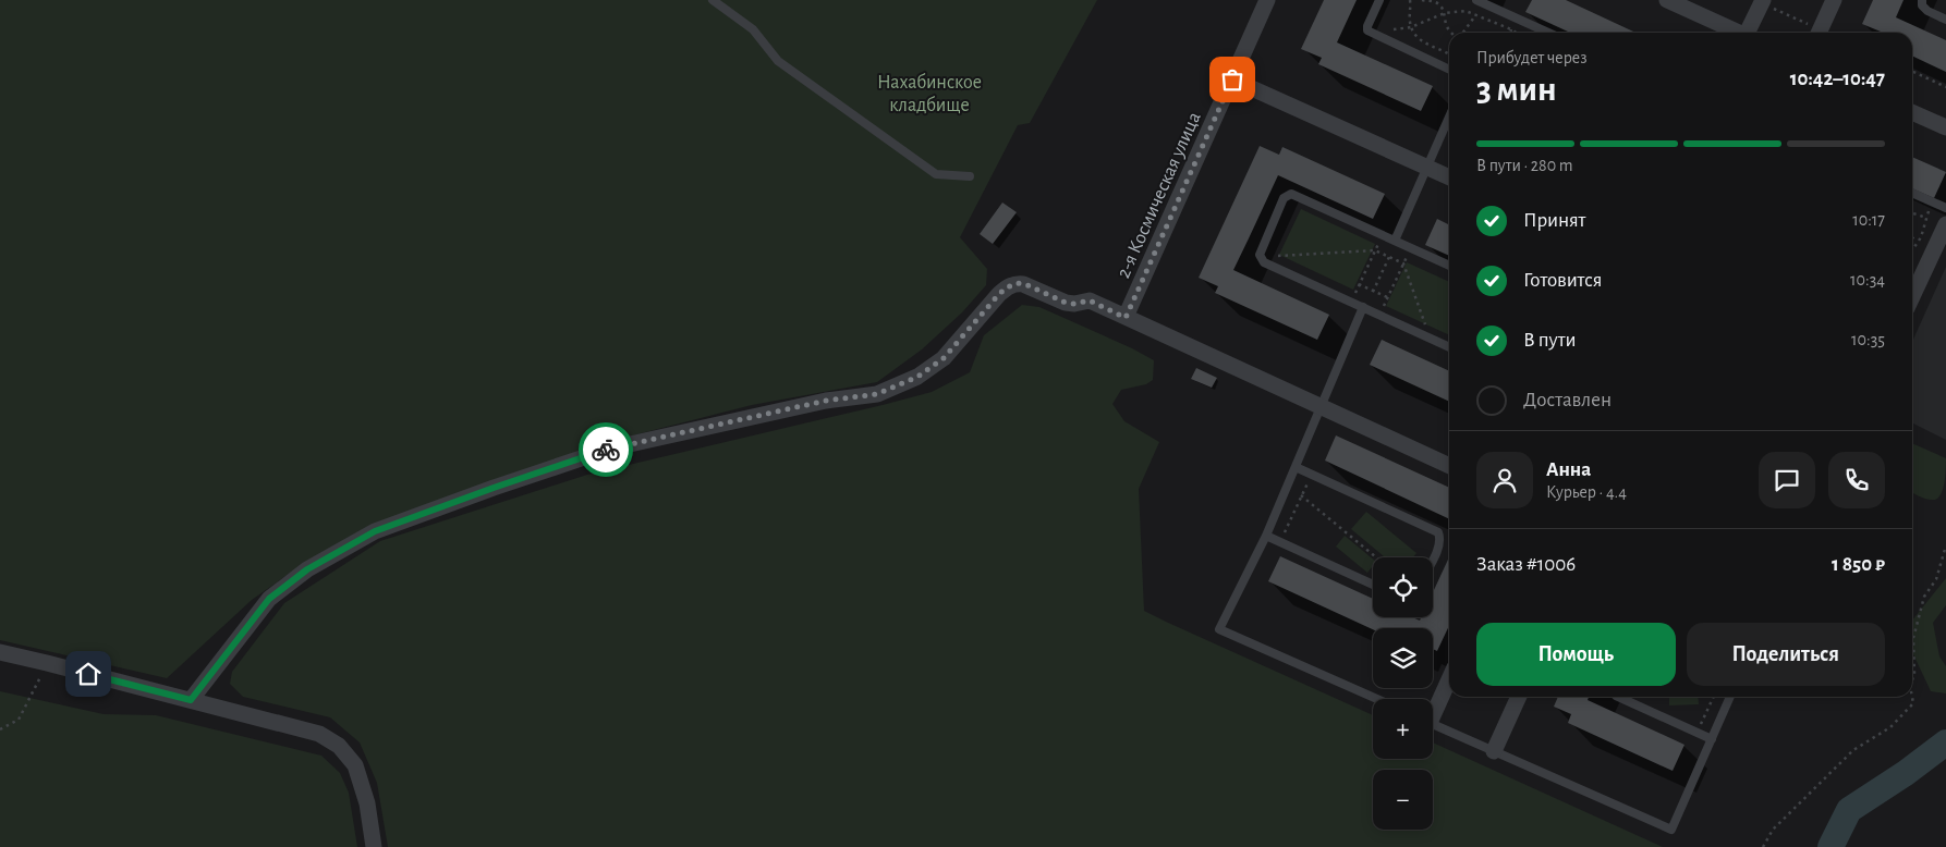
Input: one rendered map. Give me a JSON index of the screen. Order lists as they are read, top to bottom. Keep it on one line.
{"streets":{"street":["2-я Космическая улица"]},"parks":["Нахабинское кладбище"],"page":{"heading":["3 мин","Прибудет через","10:42–10:47"],"panel":["Анна","Курьер · 4.4","Заказ #1006","1 850 ₽"],"bar":"В пути · 280 m","list":[["Принят","10:17"],["Готовится","10:34"],["В пути","10:35"],"Доставлен"],"map_buttons":["+","−"],"buttons":["Помощь","Поделиться"]}}
